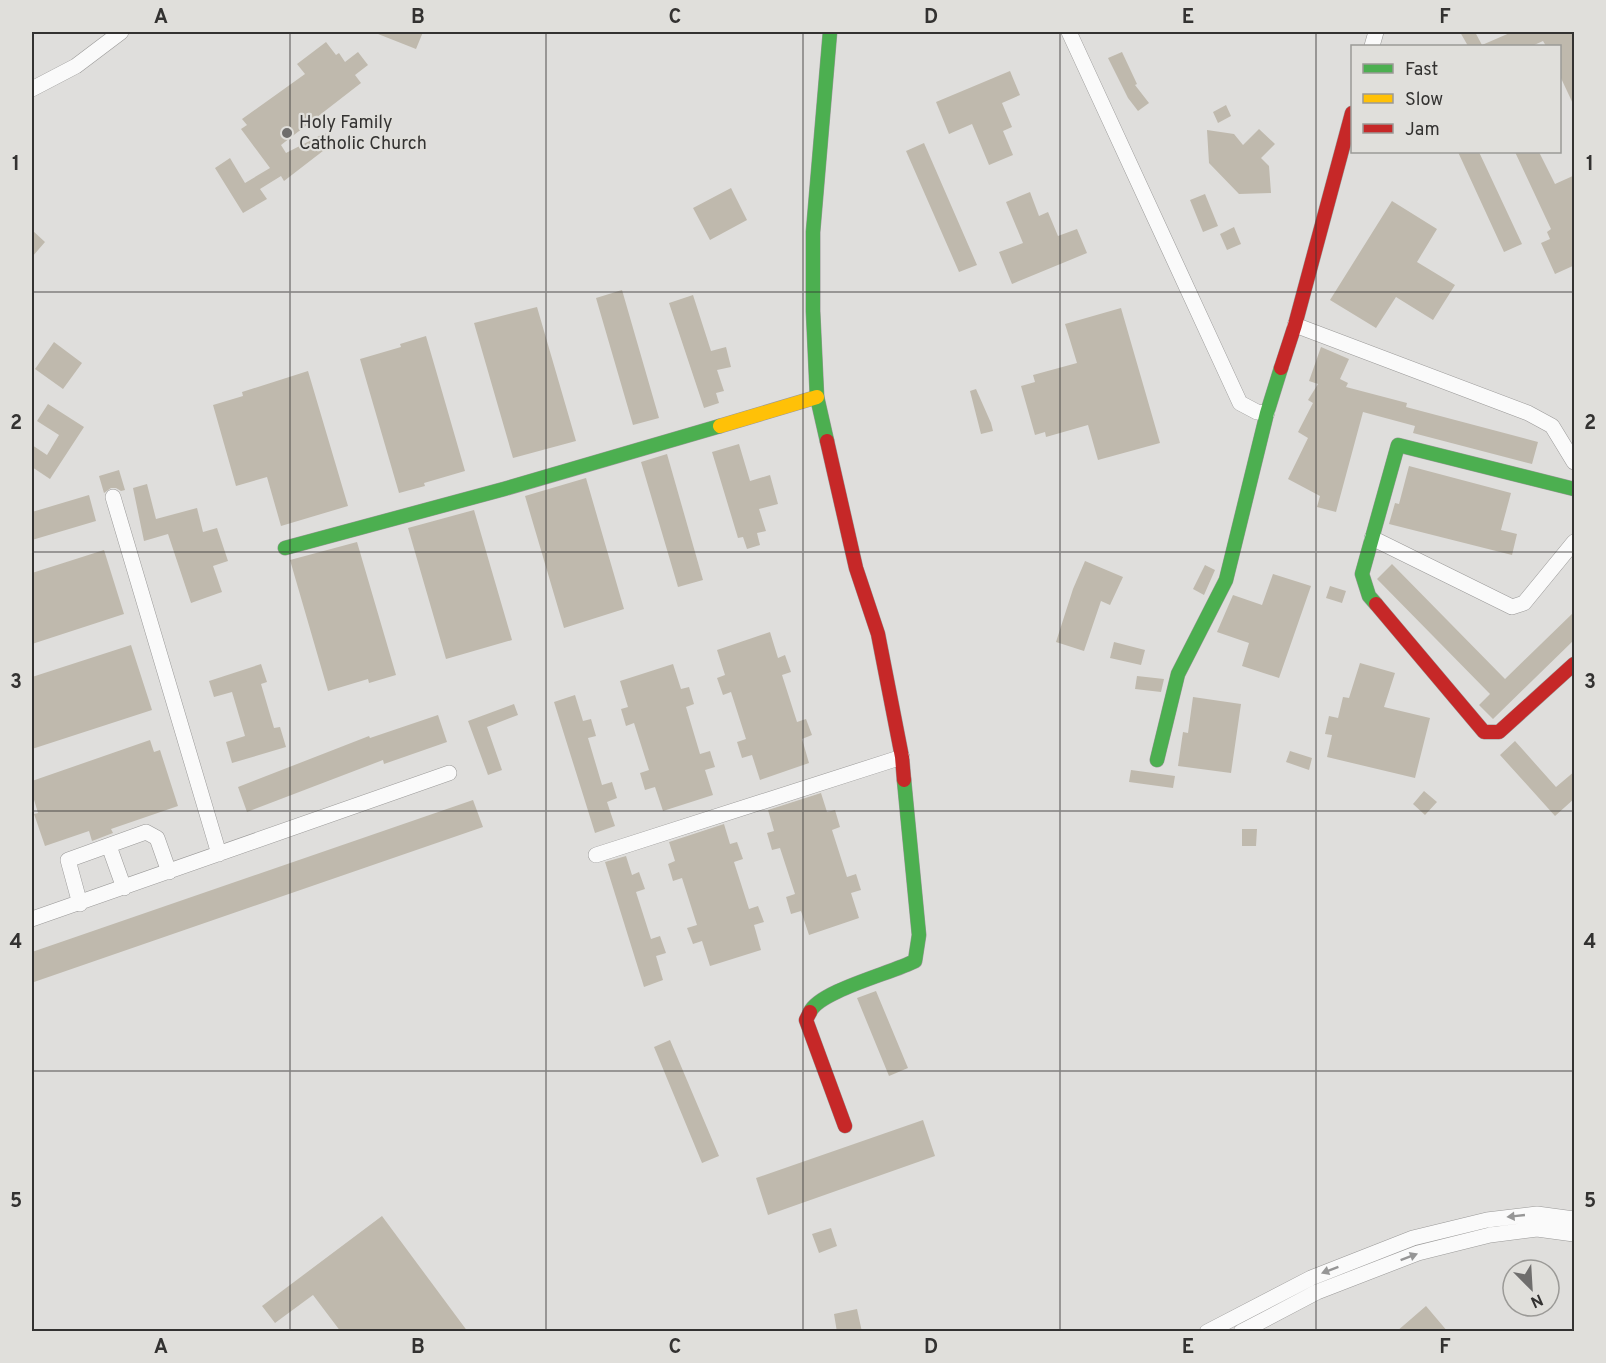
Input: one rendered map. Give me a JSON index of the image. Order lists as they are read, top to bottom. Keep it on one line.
{"places":["Holy Family Catholic Church"],"legend":["Fast","Slow","Jam"],"north":"bottom right","grid":{"columns":["A","B","C","D","E","F"],"rows":["1","2","3","4","5"]}}
